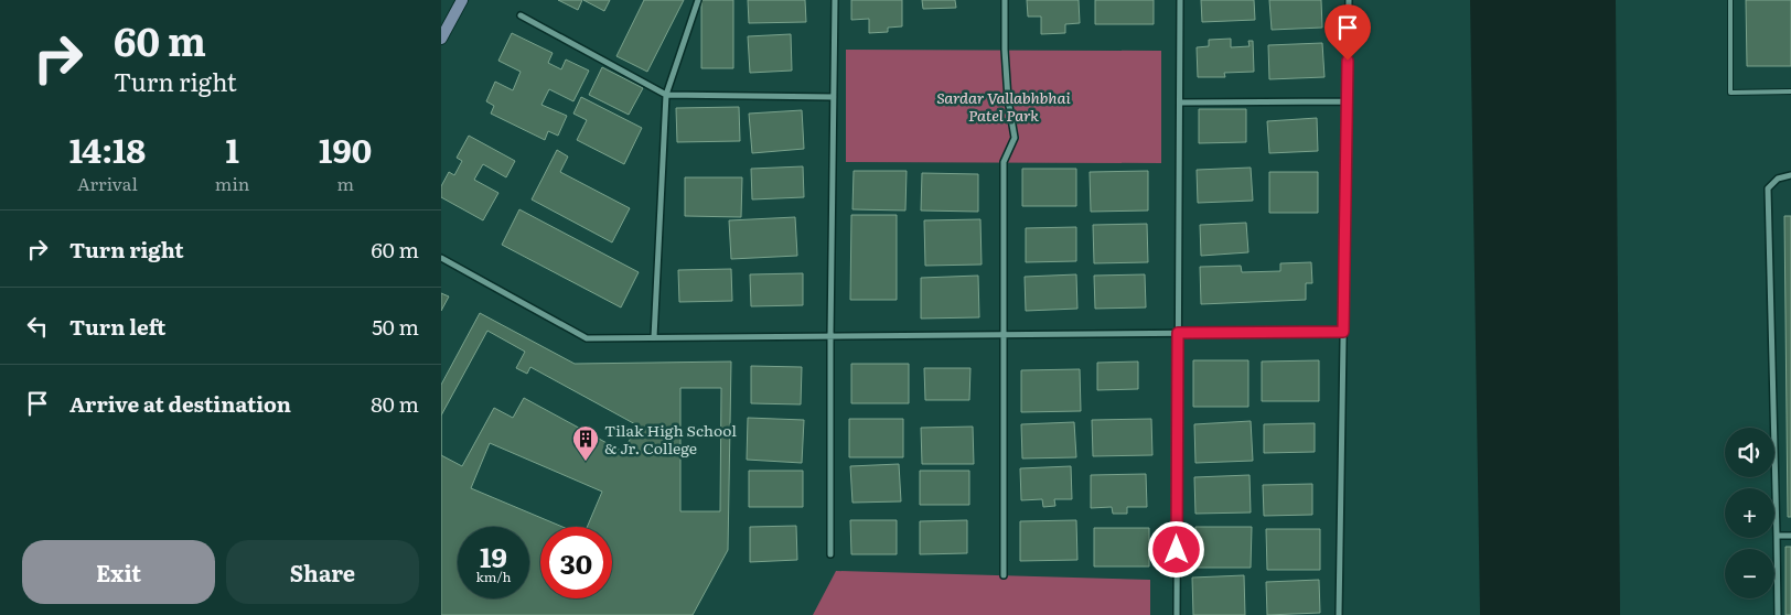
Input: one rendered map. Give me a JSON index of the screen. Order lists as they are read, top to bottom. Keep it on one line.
{"parks":["Sardar Vallabhbhai Patel Park"],"places":{"building":["Tilak High School & Jr. College"]},"page":{"turn":["60 m","Turn right"],"eta":["14:18","Arrival","1","min","190","m"],"list":[{"name":"Turn right","value":"60 m"},{"name":"Turn left","value":"50 m"},{"name":"Arrive at destination","value":"80 m"}],"map_buttons":["+","−"],"speed":"19 km/h","limit":"30","buttons":["Exit","Share"]}}
